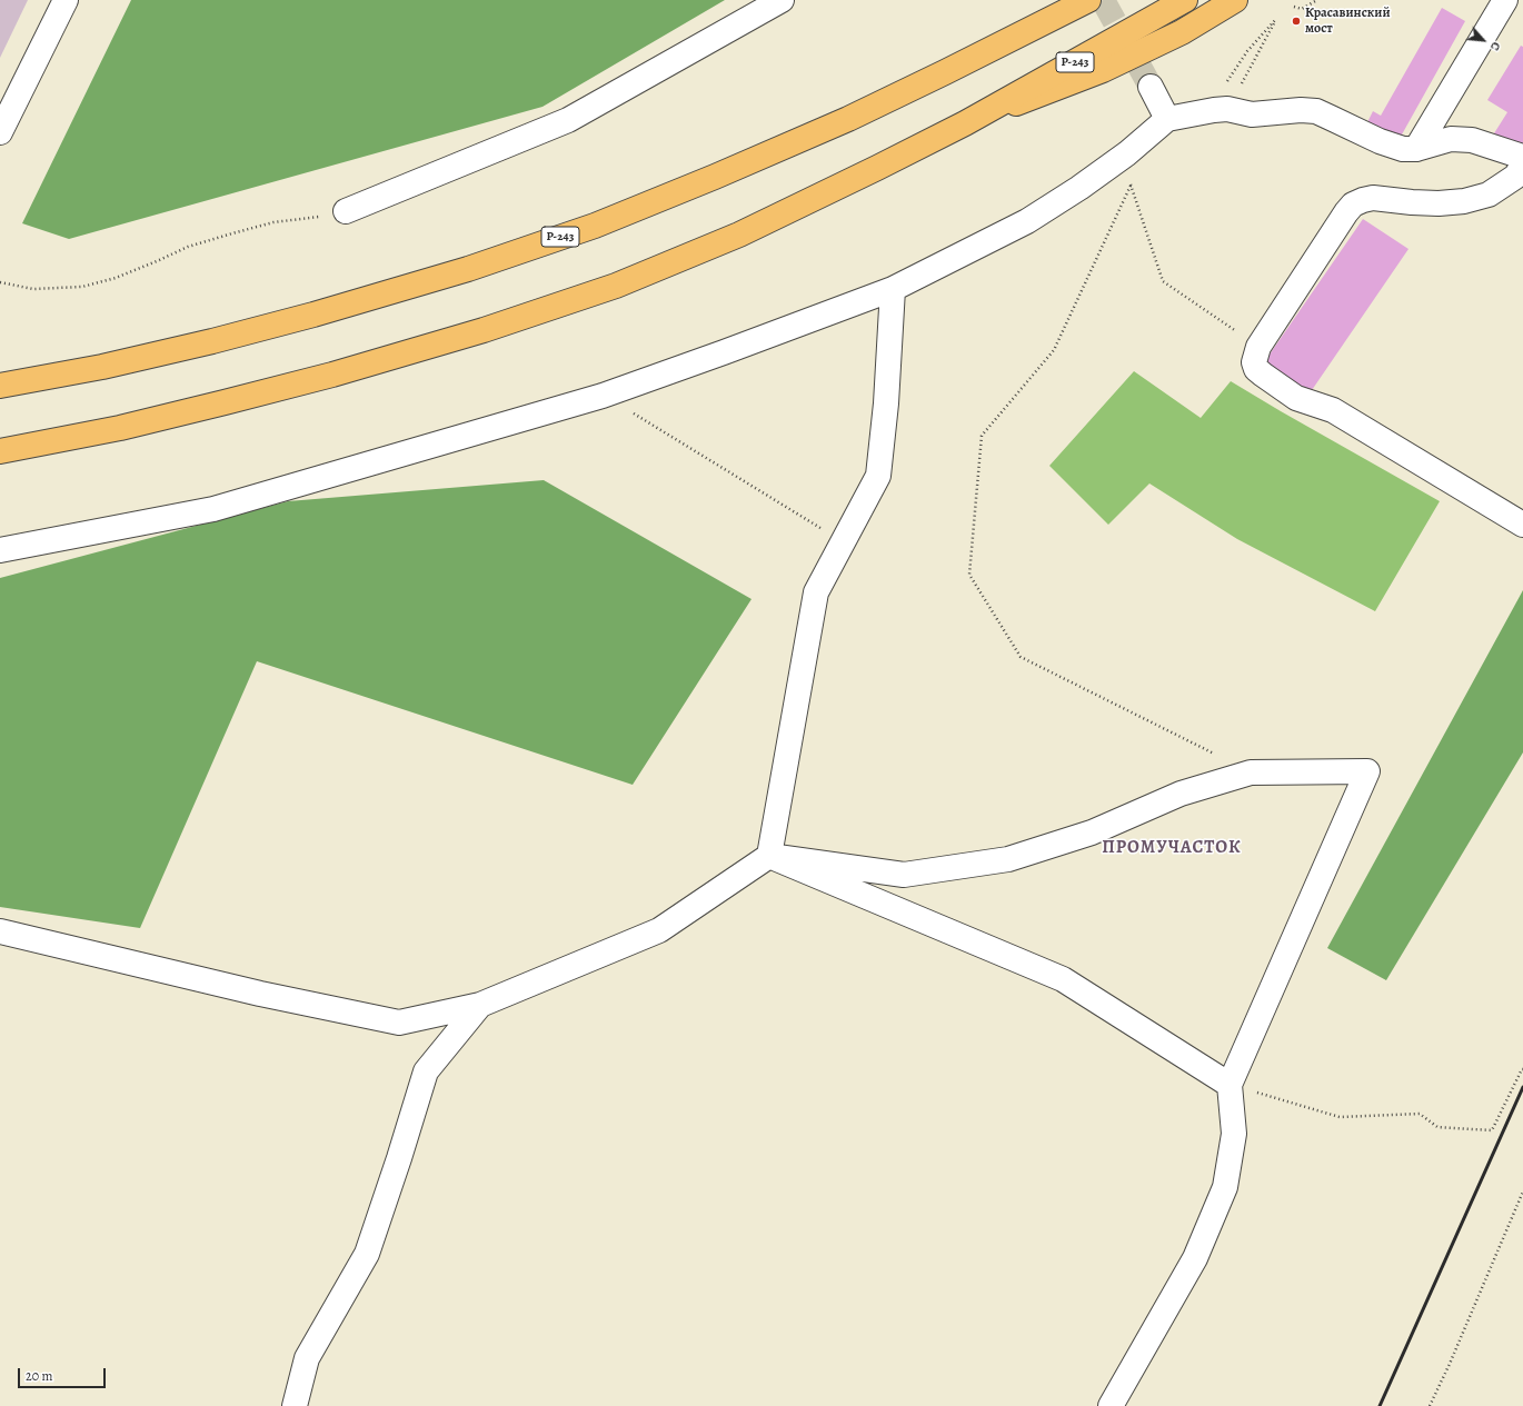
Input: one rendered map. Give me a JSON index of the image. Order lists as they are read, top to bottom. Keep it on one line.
{"streets":{"main road":["Р-243"]},"districts":["ПРОМУЧАСТОК"],"places":["Красавинский мост"],"scale_bar":"20 m","north":"bottom right"}
